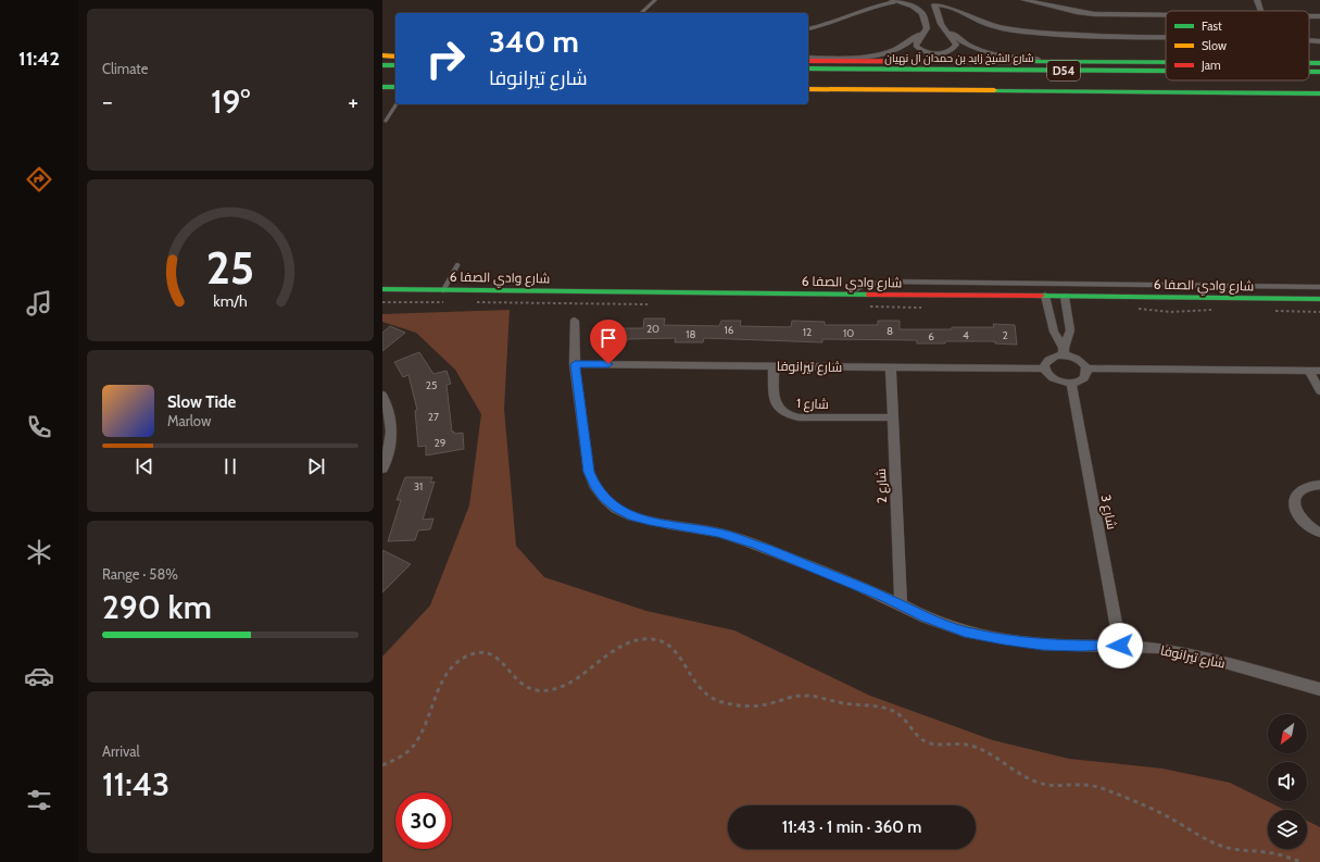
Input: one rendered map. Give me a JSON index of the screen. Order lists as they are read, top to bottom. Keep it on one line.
{"streets":{"main road":["شارع الشيخ زايد بن حمدان آل نهيان","D54","شارع وادي الصفا 6"],"street":["شارع تيرانوفا","شارع 1","شارع 2","شارع 3"]},"crossings":[["شارع تيرانوفا","شارع 1"],["شارع تيرانوفا","شارع 2"],["شارع تيرانوفا","شارع 3"],["شارع 1","شارع 2"]],"house_numbers":["20","16","8","12","10","18","4","2","6","25","27","29","31"],"legend":["Fast","Slow","Jam"],"north":"bottom left","page":{"tabs":"11:42","tile":["Climate",["Range · 58%","290 km"],["Arrival","11:43"]],"turn":["340 m","شارع تيرانوفا"],"heat":["−","19°","+"],"song":["Slow Tide","Marlow"],"limit":"30","trip":"11:43 · 1 min · 360 m","gauge":["25","km/h"]}}
